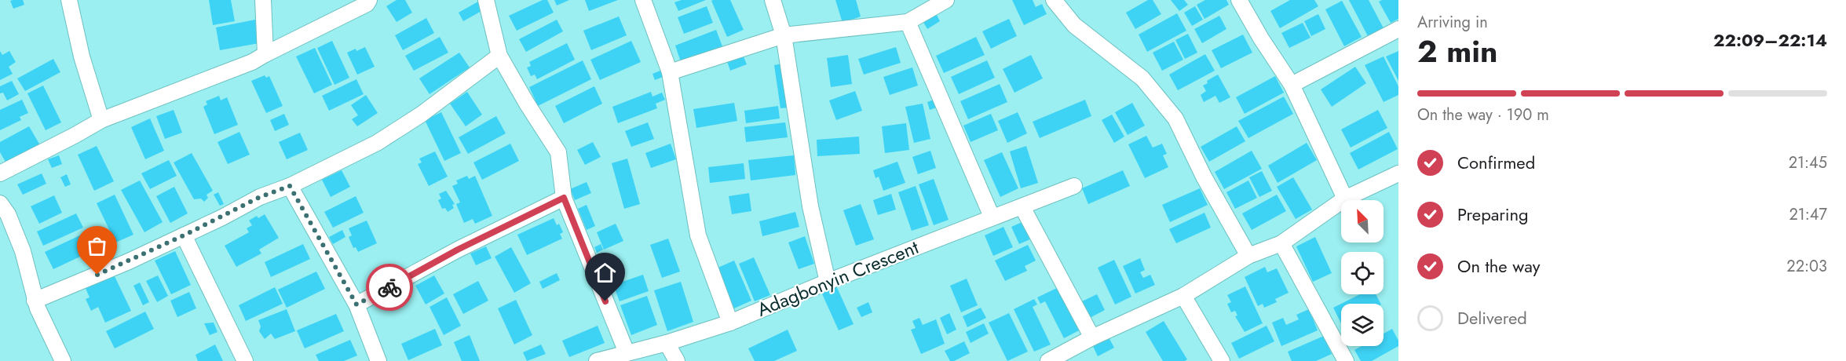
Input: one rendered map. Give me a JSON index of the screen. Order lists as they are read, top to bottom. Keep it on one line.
{"streets":{"street":["Adagbonyin Crescent"]},"north":"top left","page":{"heading":["2 min","Arriving in","22:09–22:14"],"bar":"On the way · 190 m","list":[["Confirmed","21:45"],["Preparing","21:47"],["On the way","22:03"],"Delivered"]}}
